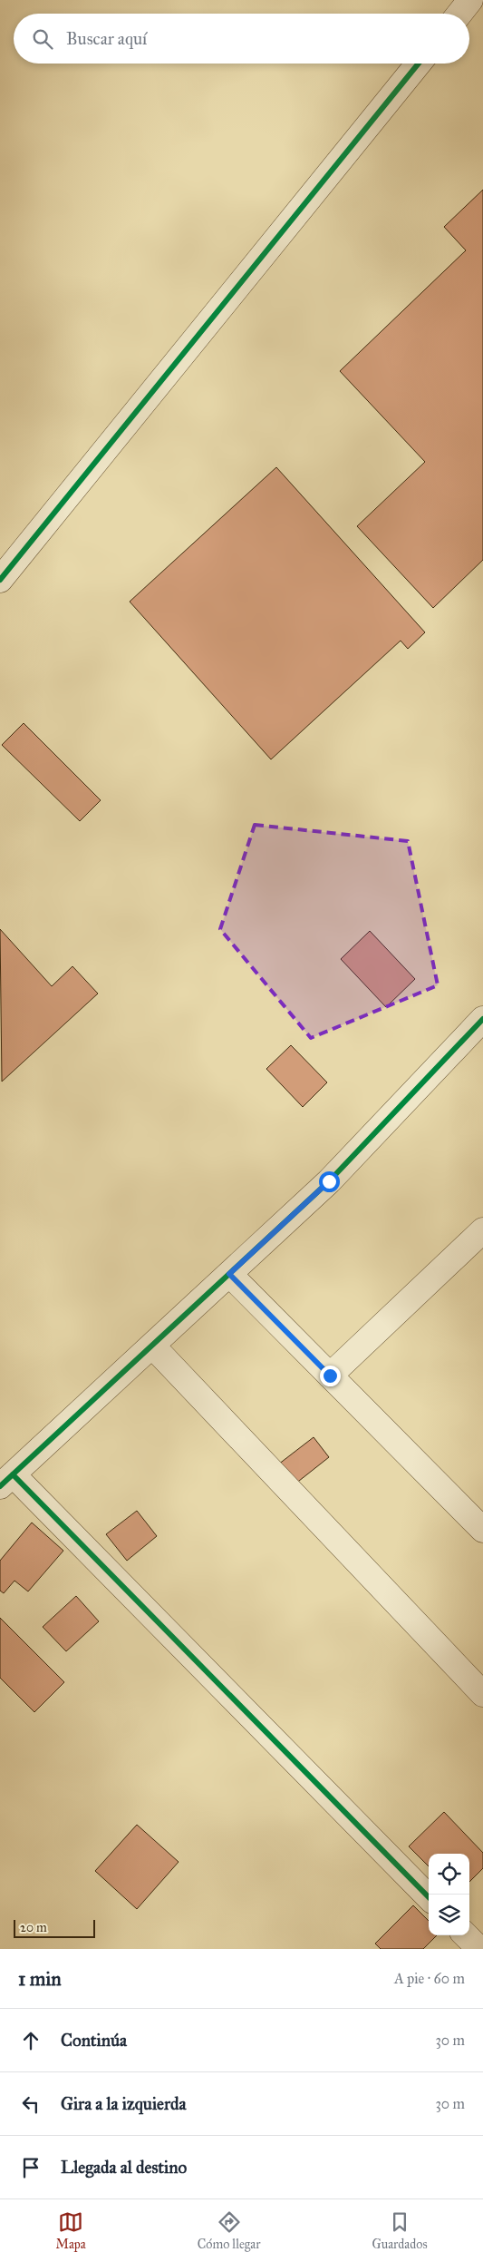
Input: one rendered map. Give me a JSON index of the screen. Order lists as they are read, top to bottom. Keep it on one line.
{"scale_bar":"20 m","page":{"search":"Buscar aquí","scale":"20 m","heading":["1 min","A pie · 60 m"],"list":[["Continúa","30 m"],["Gira a la izquierda","30 m"],"Llegada al destino"],"nav":["Mapa","Cómo llegar","Guardados"]}}
